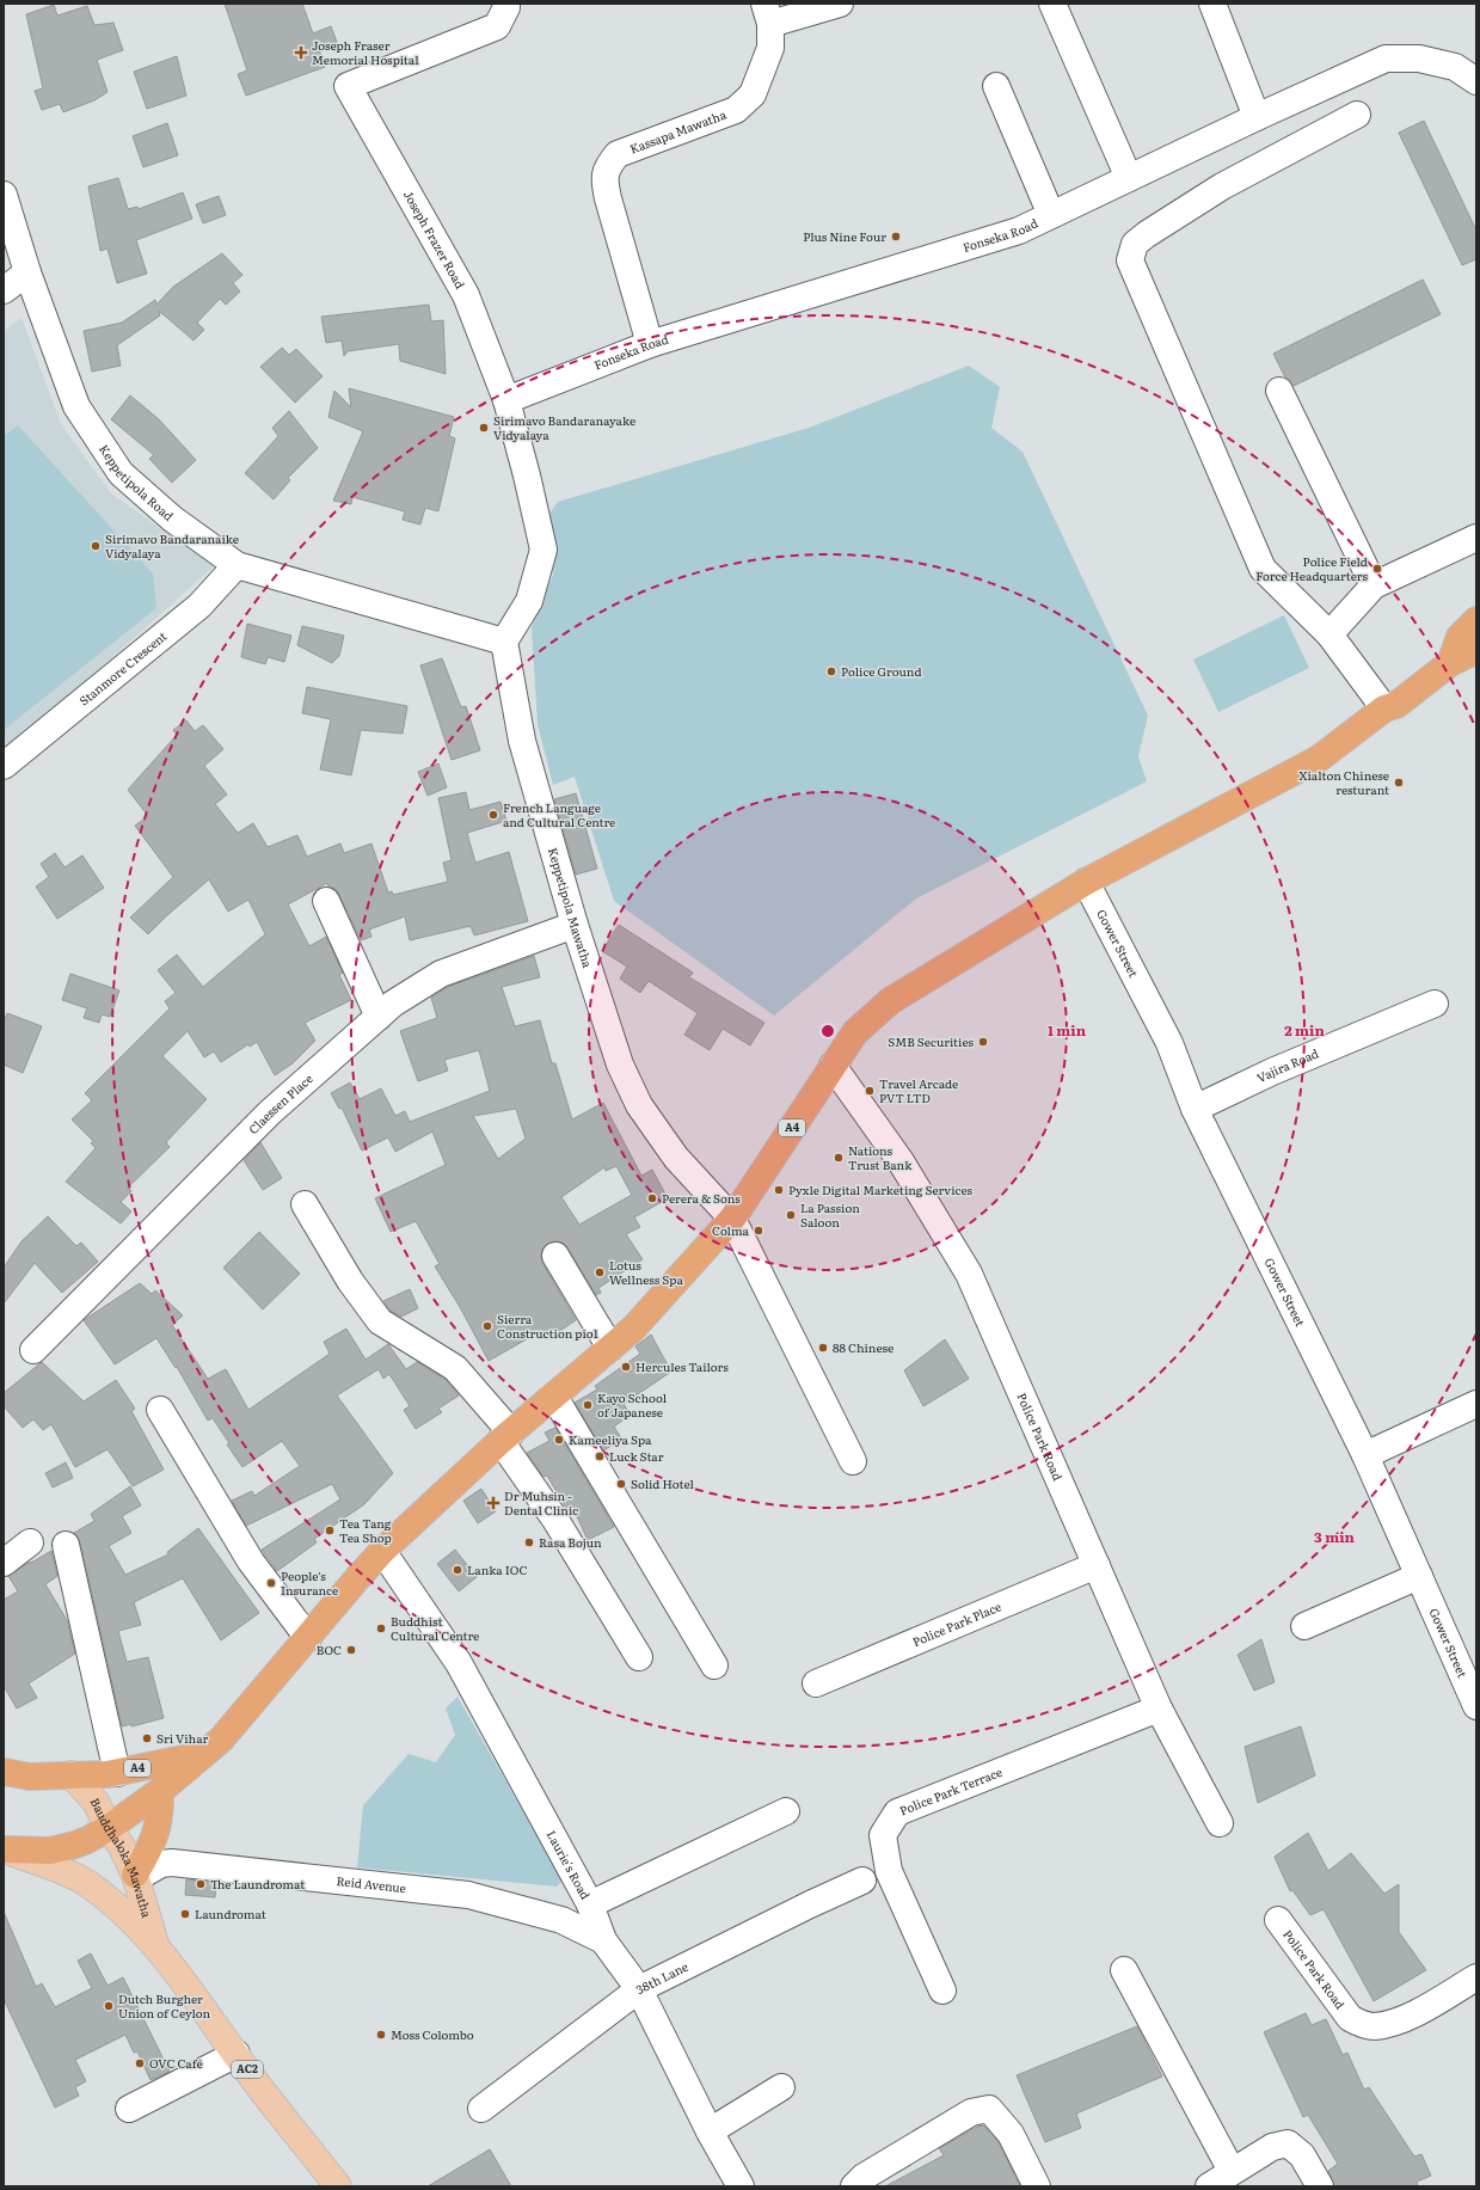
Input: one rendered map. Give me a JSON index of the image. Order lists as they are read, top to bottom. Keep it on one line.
{"streets":{"highway":["A4"],"main road":["Bauddhaloka Mawatha","AC2"],"street":["Kassapa Mawatha","Fonseka Road","Joseph Frazer Road","Keppetipola Road","Stanmore Crescent","Keppetipola Mawatha","Gower Street","Vajira Road","Claessen Place","Police Park Road","Police Park Place","Police Park Terrace","Laurie's Road","Reid Avenue","38th Lane"]},"crossings":[["Kassapa Mawatha","Fonseka Road"],["Fonseka Road","Joseph Frazer Road"],["Keppetipola Road","Stanmore Crescent"],["Keppetipola Road","Keppetipola Mawatha"],["Keppetipola Mawatha","Claessen Place"],["Keppetipola Mawatha","A4"],["Gower Street","Vajira Road"],["Gower Street","A4"],["A4","Police Park Road"],["A4","Bauddhaloka Mawatha"],["A4","Laurie's Road"],["Police Park Road","Police Park Place"],["Police Park Road","Police Park Terrace"],["Bauddhaloka Mawatha","Reid Avenue"],["Laurie's Road","Reid Avenue"],["Laurie's Road","38th Lane"]],"places":{"health":["Joseph Fraser Memorial Hospital","Dr Muhsin - Dental Clinic"],"other":["Plus Nine Four","Sirimavo Bandaranayake Vidyalaya","Sirimavo Bandaranaike Vidyalaya","Police Field Force Headquarters","Police Ground","Xialton Chinese resturant","French Language and Cultural Centre","SMB Securities","Travel Arcade PVT LTD","Nations Trust Bank","Pyxle Digital Marketing Services","Perera & Sons","La Passion Saloon","Colma","Lotus Wellness Spa","Sierra Construction pio1","88 Chinese","Hercules Tailors","Kayo School of Japanese","Kameeliya Spa","Luck Star","Solid Hotel","Tea Tang Tea Shop","Rasa Bojun","Lanka IOC","People's Insurance","Buddhist Cultural Centre","BOC","Sri Vihar","The Laundromat","Laundromat","Dutch Burgher Union of Ceylon","Moss Colombo","OVC Café"]},"rings":["1 min","2 min","3 min"]}
